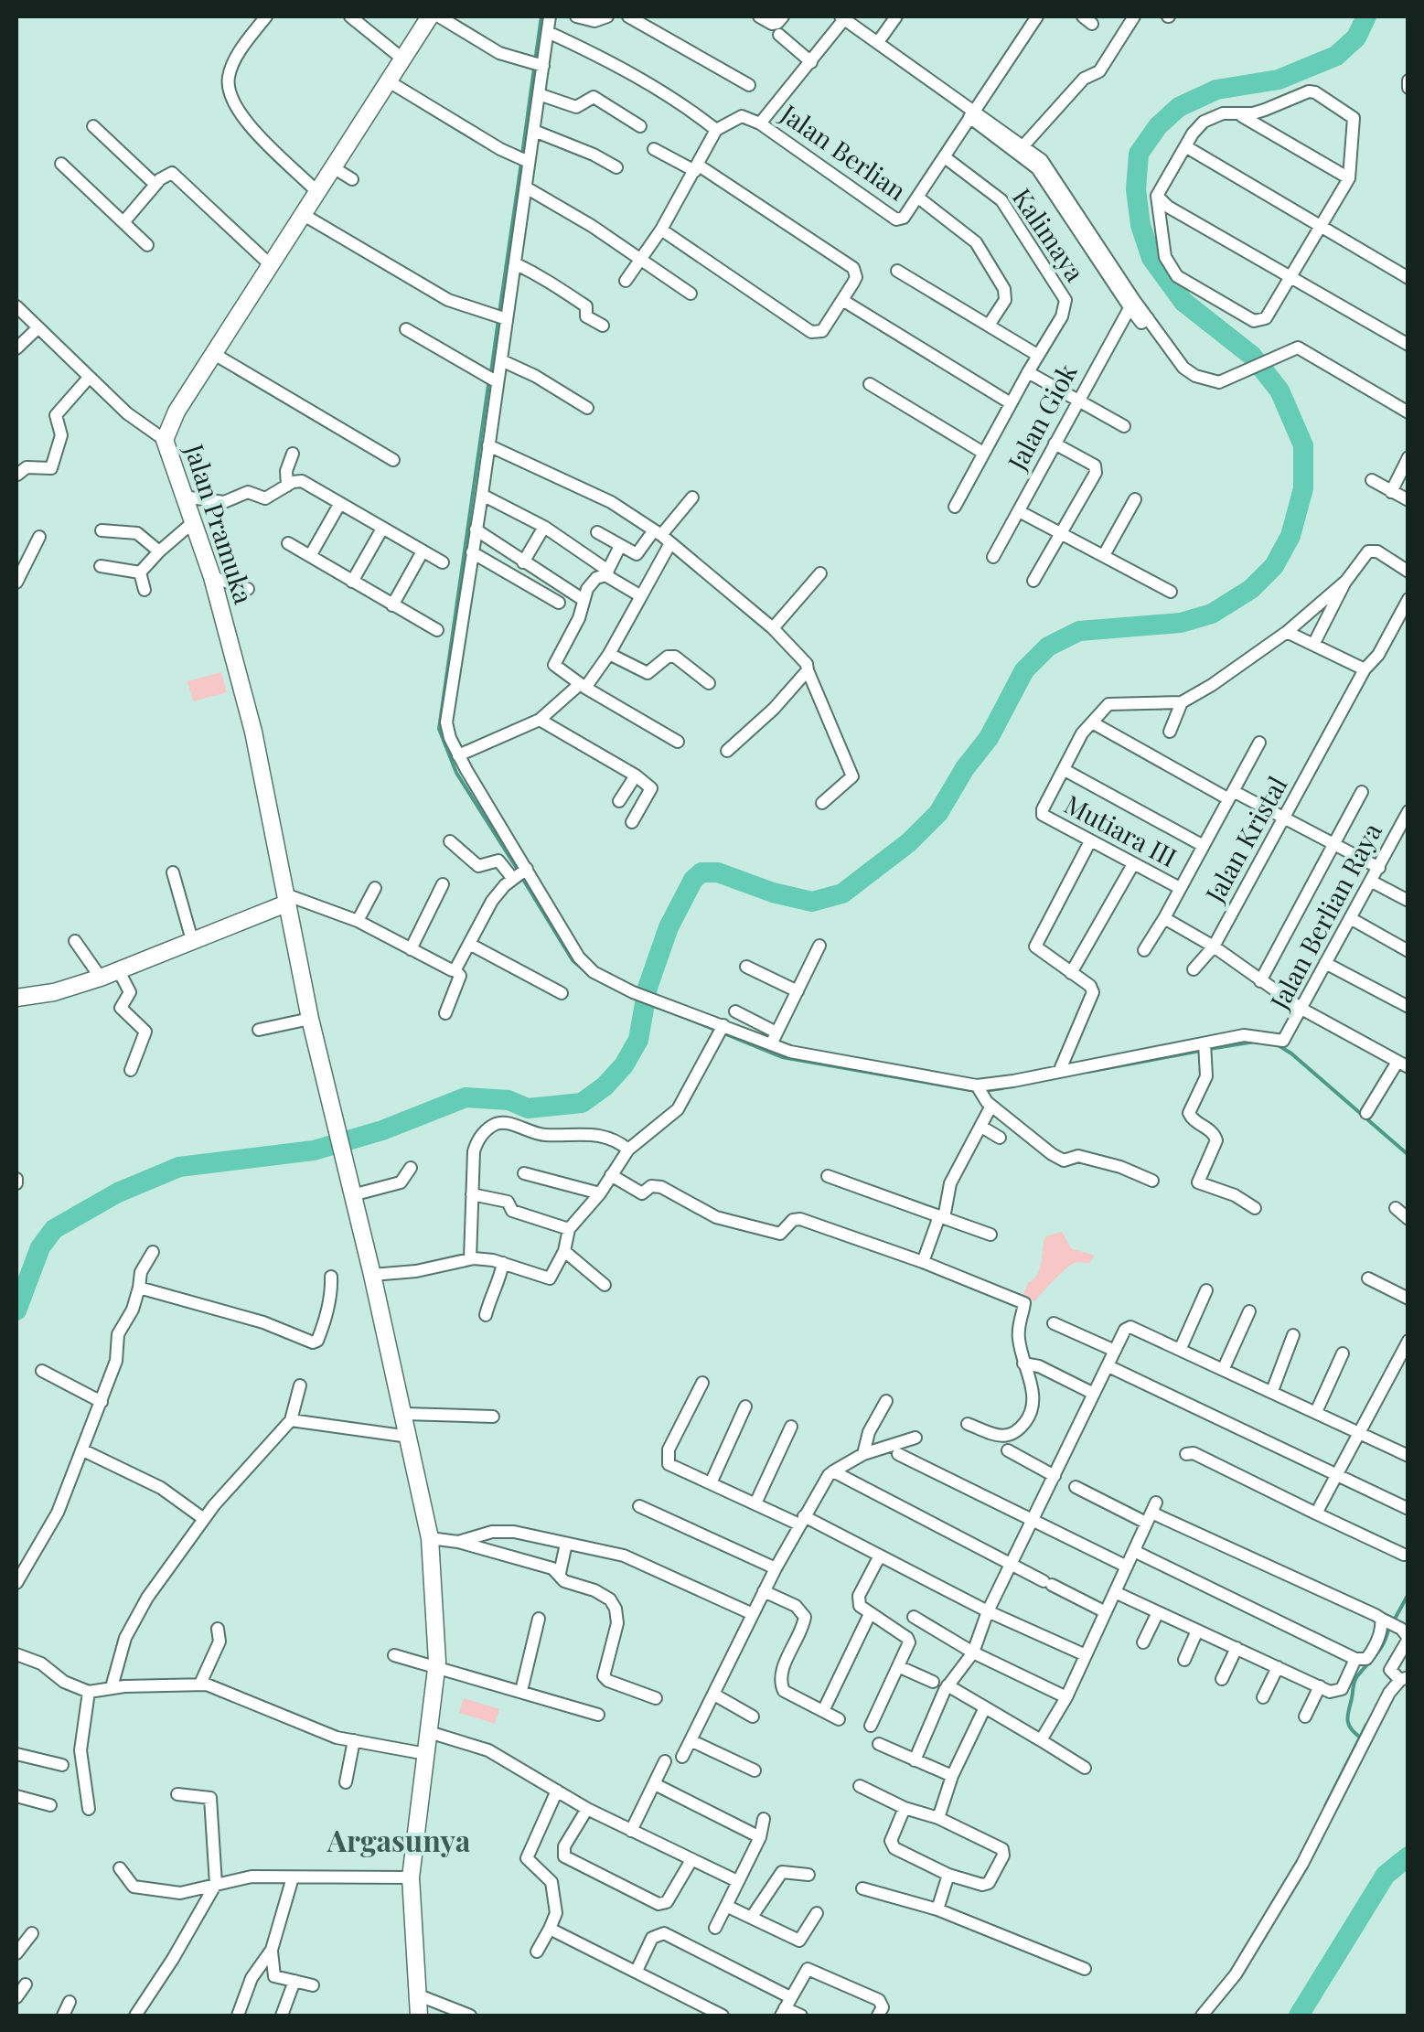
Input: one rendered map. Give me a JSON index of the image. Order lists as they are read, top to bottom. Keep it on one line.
{"streets":{"street":["Jalan Berlian","Kalimaya","Jalan Giok","Jalan Pramuka","Mutiara III","Jalan Kristal","Jalan Berlian Raya"]},"districts":["Argasunya"]}
